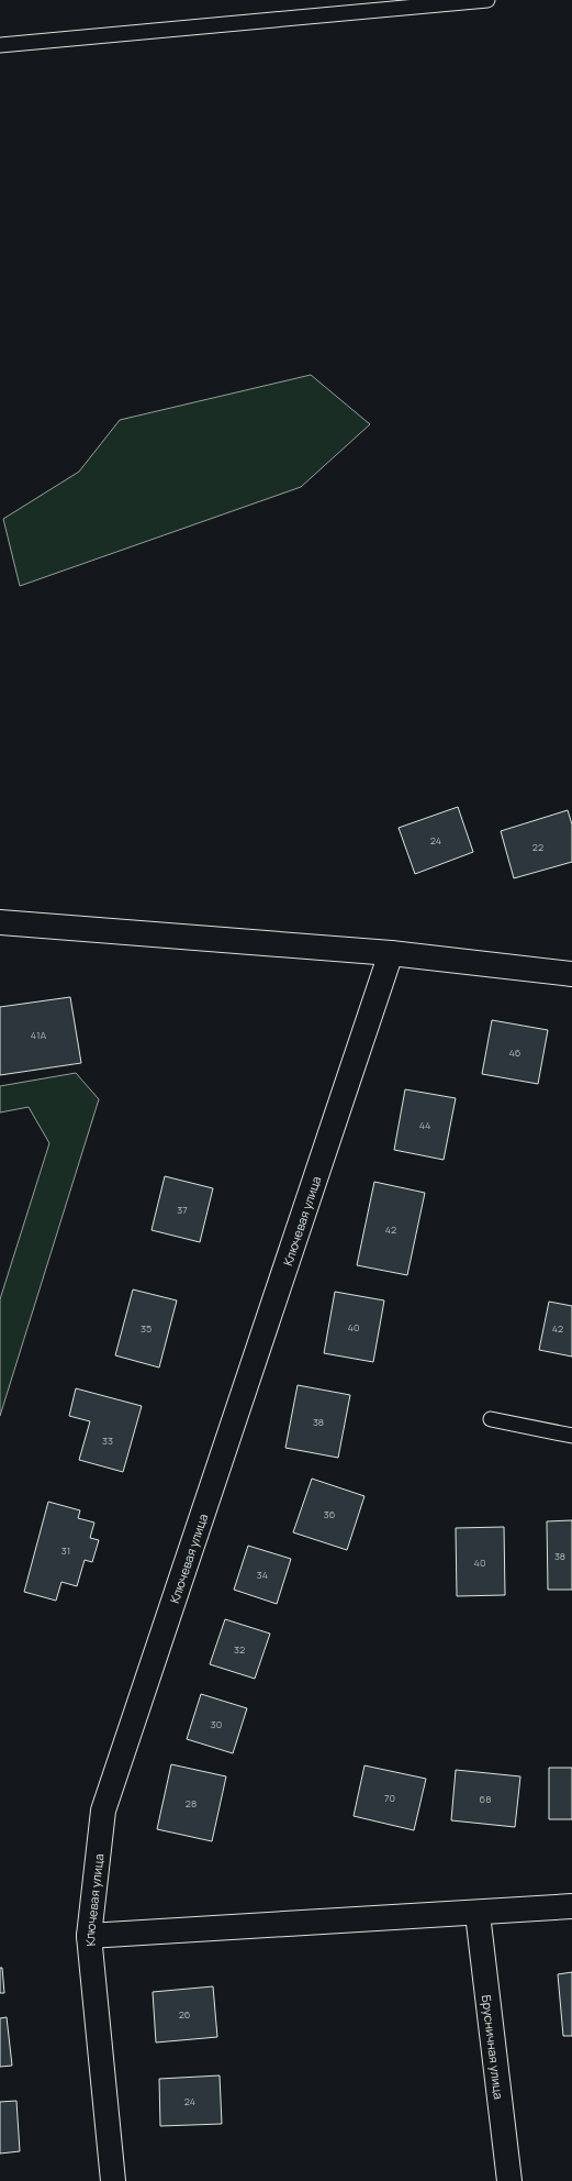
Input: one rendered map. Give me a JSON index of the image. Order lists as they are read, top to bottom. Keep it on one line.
{"streets":{"street":["Ключевая улица","Брусничная улица"]},"house_numbers":["24","22","41А","46","44","37","42","40","35","42","38","33","36","31","38","40","34","32","30","70","68","28","26","24"]}
